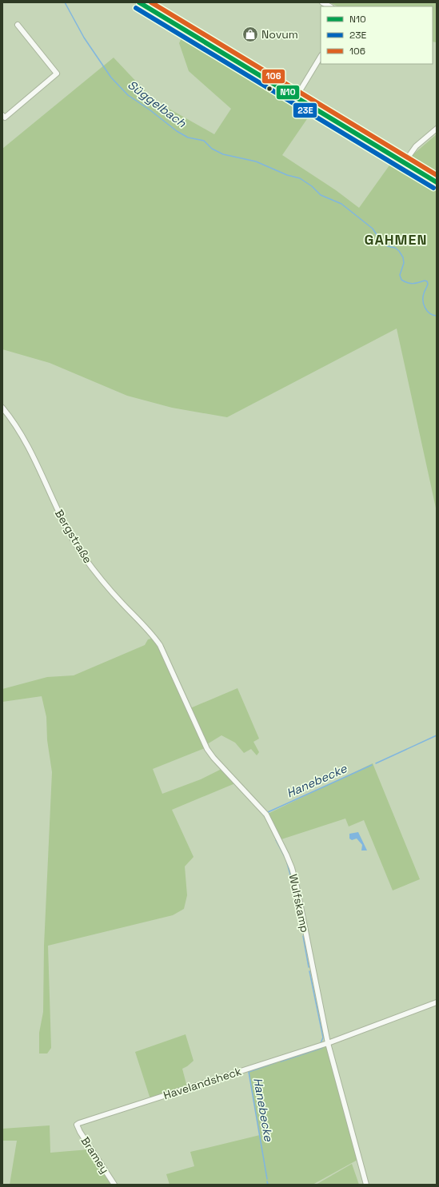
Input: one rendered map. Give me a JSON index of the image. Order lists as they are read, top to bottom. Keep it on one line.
{"streets":{"street":["Bergstraße","Wulfskamp","Havelandsheck","Bramey"]},"crossings":[["Bergstraße","Wulfskamp"],["Wulfskamp","Havelandsheck"],["Havelandsheck","Bramey"]],"districts":["GAHMEN"],"water":["Süggelbach","Hanebecke"],"places":{"shop":["Novum"]},"lines":["transit line N10","transit line 106","transit line 23E"],"legend":["N10","23E","106"]}
